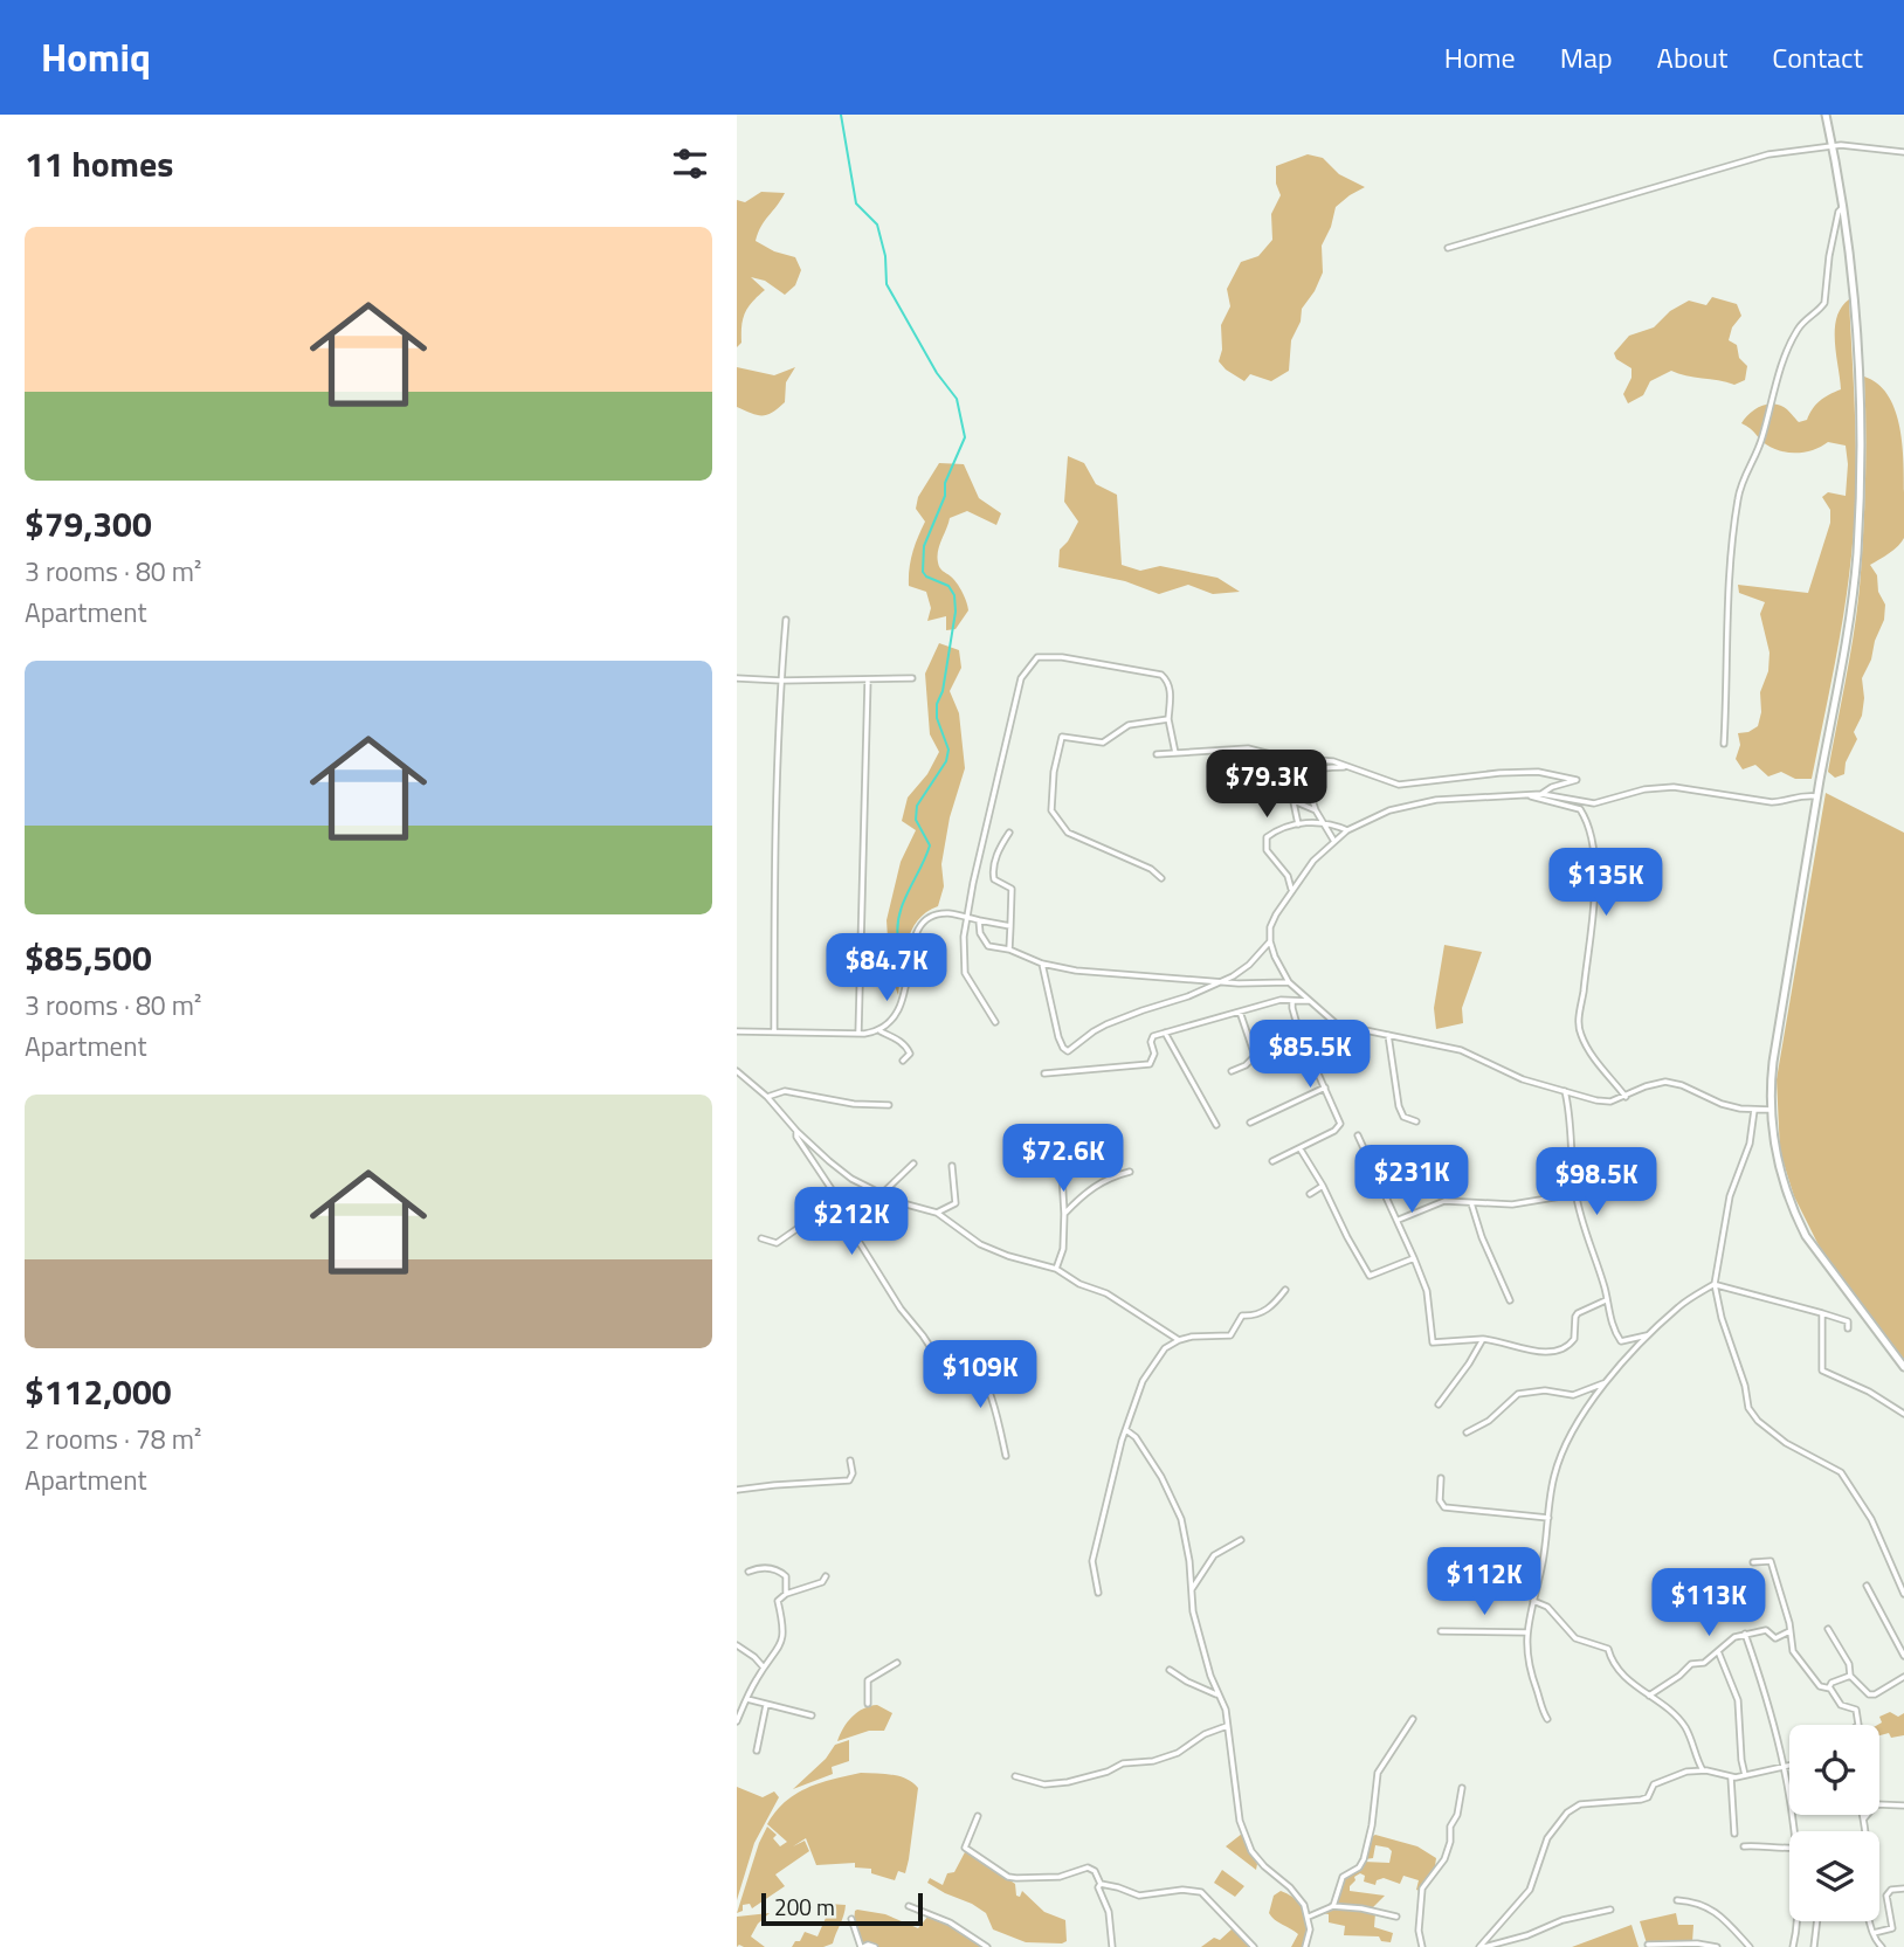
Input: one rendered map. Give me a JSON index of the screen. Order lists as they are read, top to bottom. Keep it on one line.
{"scale_bar":"200 m","page":{"header":"Homiq","nav":["Home","Map","About","Contact"],"heading":"11 homes","list":[{"name":"$79,300","note":"3 rooms · 80 m² · Apartment"},{"name":"$85,500","note":"3 rooms · 80 m² · Apartment"},{"name":"$112,000","note":"2 rooms · 78 m² · Apartment"}],"price":["$79.3K","$135K","$84.7K","$85.5K","$72.6K","$231K","$98.5K","$212K","$109K","$112K","$113K"],"scale":"200 m"}}
